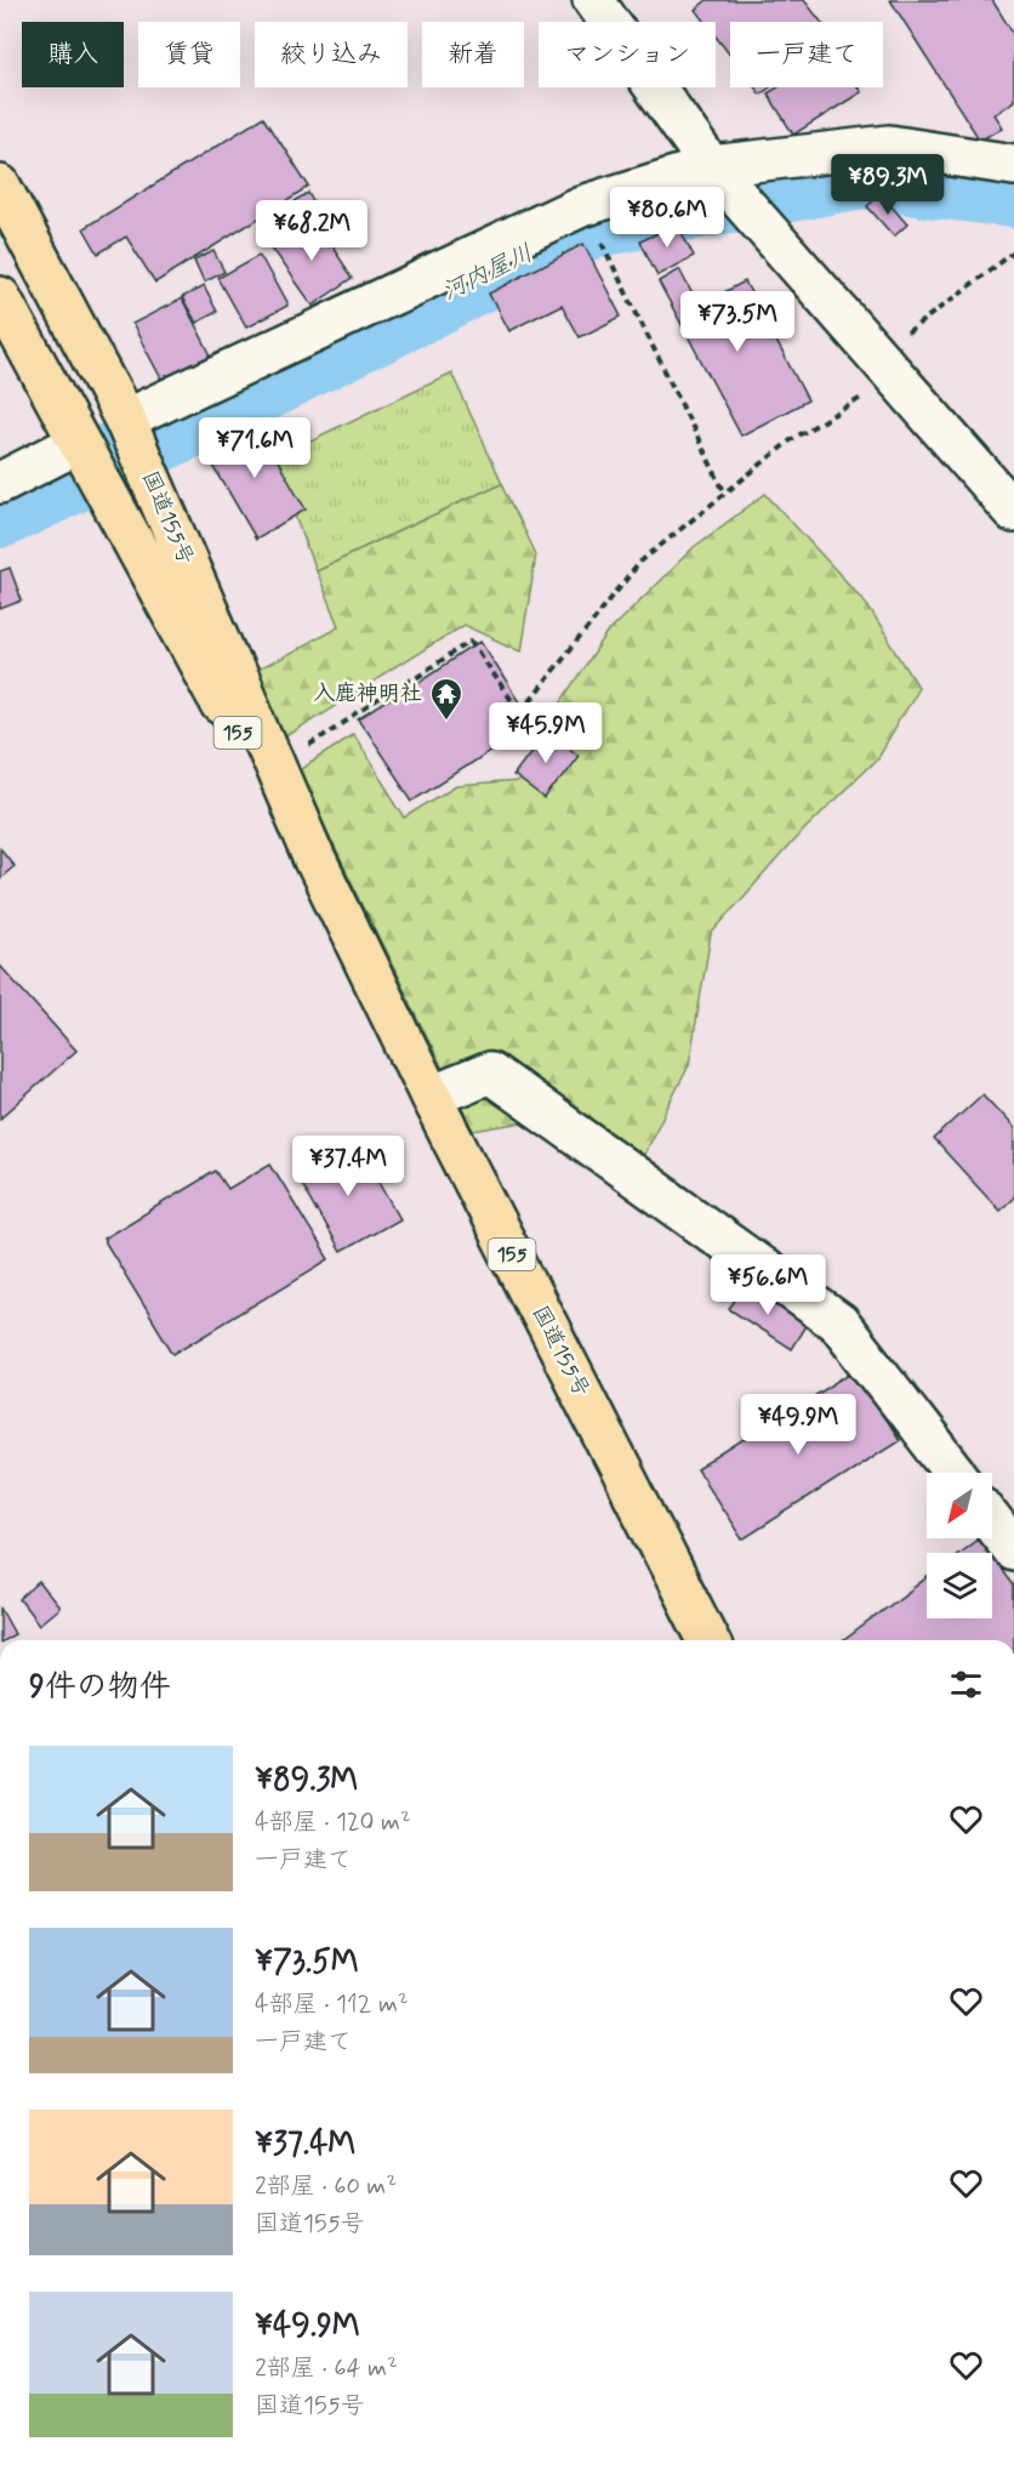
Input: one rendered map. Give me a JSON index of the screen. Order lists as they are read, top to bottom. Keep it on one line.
{"streets":{"highway":["国道155号","155"]},"water":["河内屋川"],"places":{"temple":["入鹿神明社"]},"north":"bottom left","page":{"chip":["購入","賃貸","絞り込み","新着","マンション","一戸建て"],"price":["¥89.3M","¥80.6M","¥68.2M","¥73.5M","¥71.6M","¥45.9M","¥37.4M","¥56.6M","¥49.9M"],"heading":"9件の物件","list":[{"name":"¥89.3M","note":"4部屋 · 120 m² · 一戸建て"},{"name":"¥73.5M","note":"4部屋 · 112 m² · 一戸建て"},{"name":"¥37.4M","note":"2部屋 · 60 m² · 国道155号"},{"name":"¥49.9M","note":"2部屋 · 64 m² · 国道155号"}]}}
